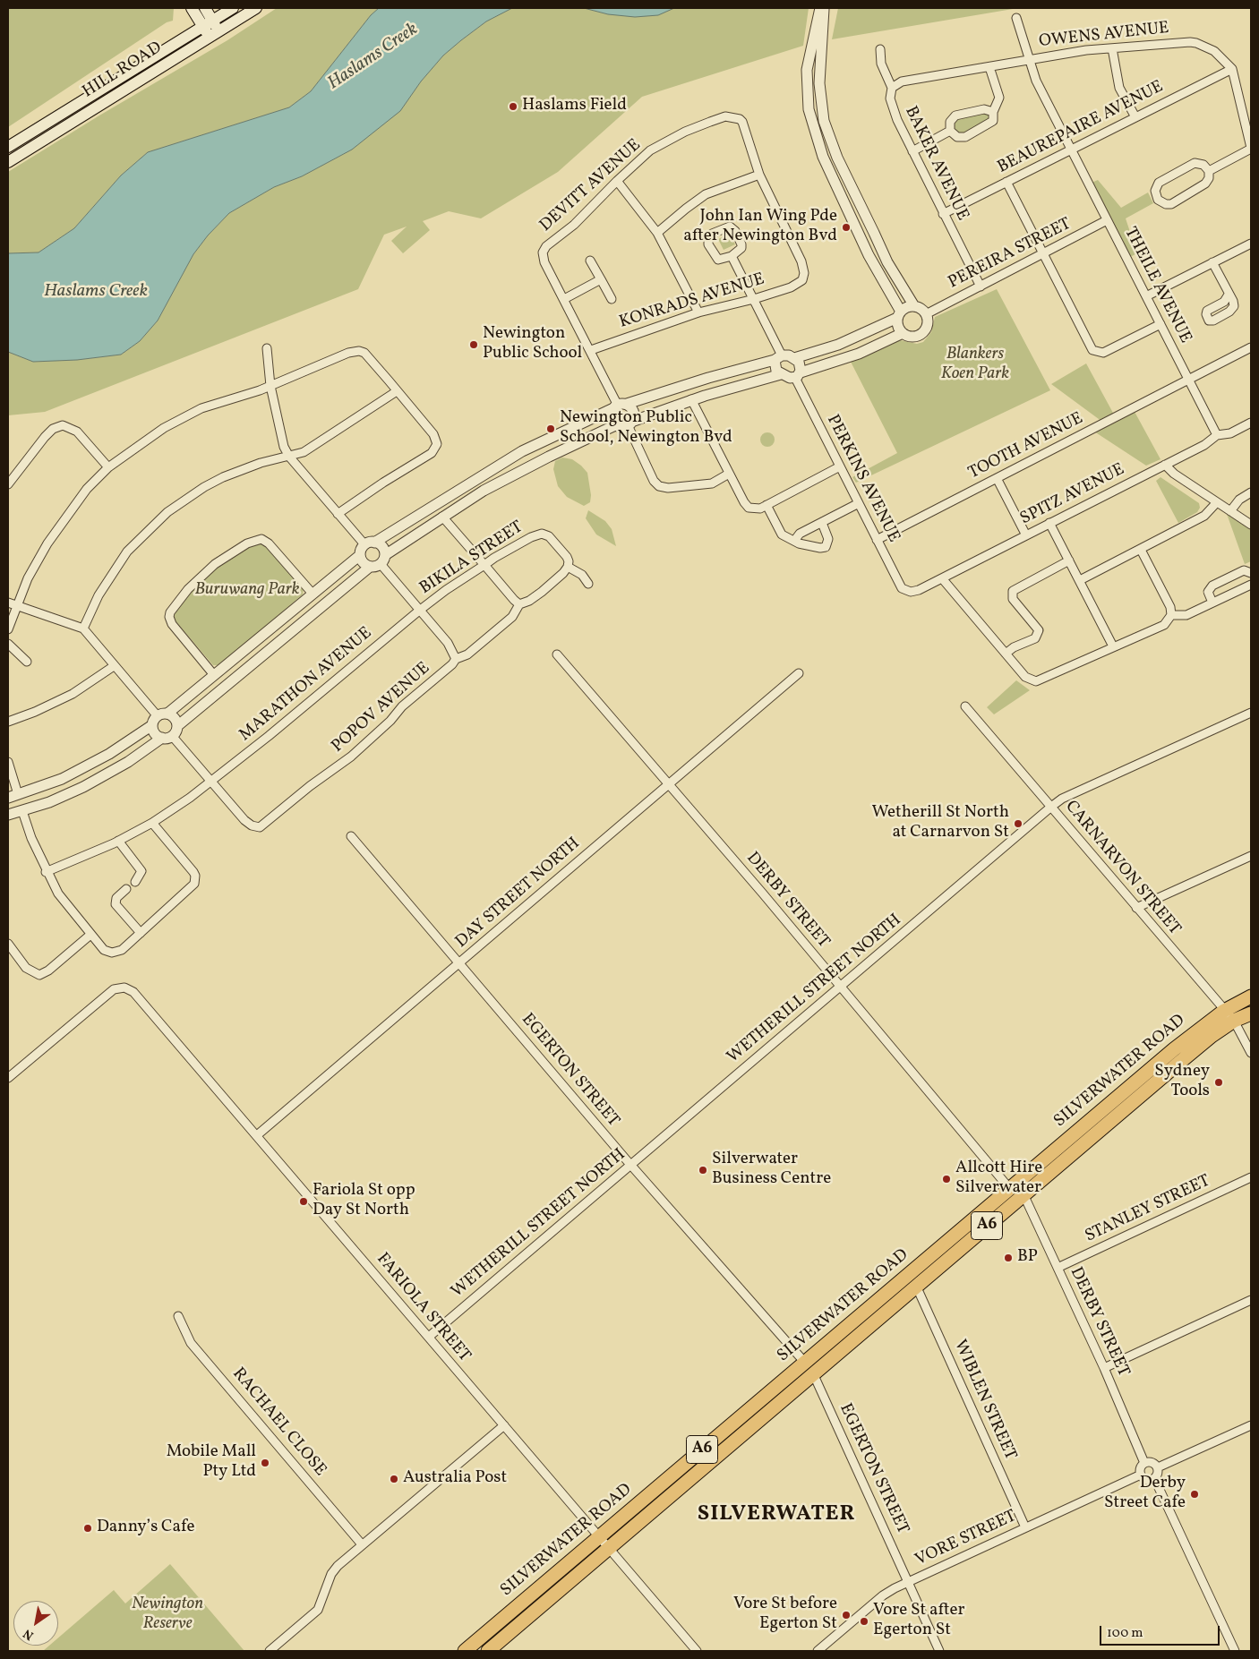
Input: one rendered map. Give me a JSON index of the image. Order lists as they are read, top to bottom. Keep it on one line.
{"streets":{"highway":["SILVERWATER ROAD","A6"],"main road":["HILL ROAD"],"street":["OWENS AVENUE","BEAUREPAIRE AVENUE","BAKER AVENUE","DEVITT AVENUE","PEREIRA STREET","THEILE AVENUE","KONRADS AVENUE","TOOTH AVENUE","PERKINS AVENUE","SPITZ AVENUE","BIKILA STREET","MARATHON AVENUE","POPOV AVENUE","CARNARVON STREET","DAY STREET NORTH","DERBY STREET","WETHERILL STREET NORTH","EGERTON STREET","STANLEY STREET","FARIOLA STREET","WIBLEN STREET","RACHAEL CLOSE","VORE STREET"]},"crossings":[["OWENS AVENUE","BEAUREPAIRE AVENUE"],["OWENS AVENUE","BAKER AVENUE"],["OWENS AVENUE","THEILE AVENUE"],["BEAUREPAIRE AVENUE","BAKER AVENUE"],["BEAUREPAIRE AVENUE","THEILE AVENUE"],["BAKER AVENUE","PEREIRA STREET"],["DEVITT AVENUE","KONRADS AVENUE"],["PEREIRA STREET","THEILE AVENUE"],["THEILE AVENUE","TOOTH AVENUE"],["THEILE AVENUE","SPITZ AVENUE"],["TOOTH AVENUE","PERKINS AVENUE"],["PERKINS AVENUE","SPITZ AVENUE"],["BIKILA STREET","MARATHON AVENUE"],["MARATHON AVENUE","POPOV AVENUE"],["CARNARVON STREET","WETHERILL STREET NORTH"],["CARNARVON STREET","SILVERWATER ROAD"],["DAY STREET NORTH","DERBY STREET"],["DAY STREET NORTH","EGERTON STREET"],["DAY STREET NORTH","FARIOLA STREET"],["DERBY STREET","WETHERILL STREET NORTH"],["DERBY STREET","SILVERWATER ROAD"],["DERBY STREET","STANLEY STREET"],["DERBY STREET","VORE STREET"],["WETHERILL STREET NORTH","EGERTON STREET"],["WETHERILL STREET NORTH","FARIOLA STREET"],["EGERTON STREET","SILVERWATER ROAD"],["EGERTON STREET","VORE STREET"],["SILVERWATER ROAD","FARIOLA STREET"],["SILVERWATER ROAD","WIBLEN STREET"],["WIBLEN STREET","VORE STREET"]],"districts":["SILVERWATER"],"water":["Haslams Creek"],"parks":["Blankers Koen Park","Buruwang Park","Newington Reserve"],"places":["Haslams Field","John Ian Wing Pde after Newington Bvd","Newington Public School","Newington Public School, Newington Bvd","Wetherill St North at Carnarvon St","Sydney Tools","Silverwater Business Centre","Allcott Hire Silverwater","Fariola St opp Day St North","BP","Mobile Mall Pty Ltd","Australia Post","Derby Street Cafe","Danny’s Cafe","Vore St before Egerton St","Vore St after Egerton St"],"scale_bar":"100 m","north":"bottom left"}
